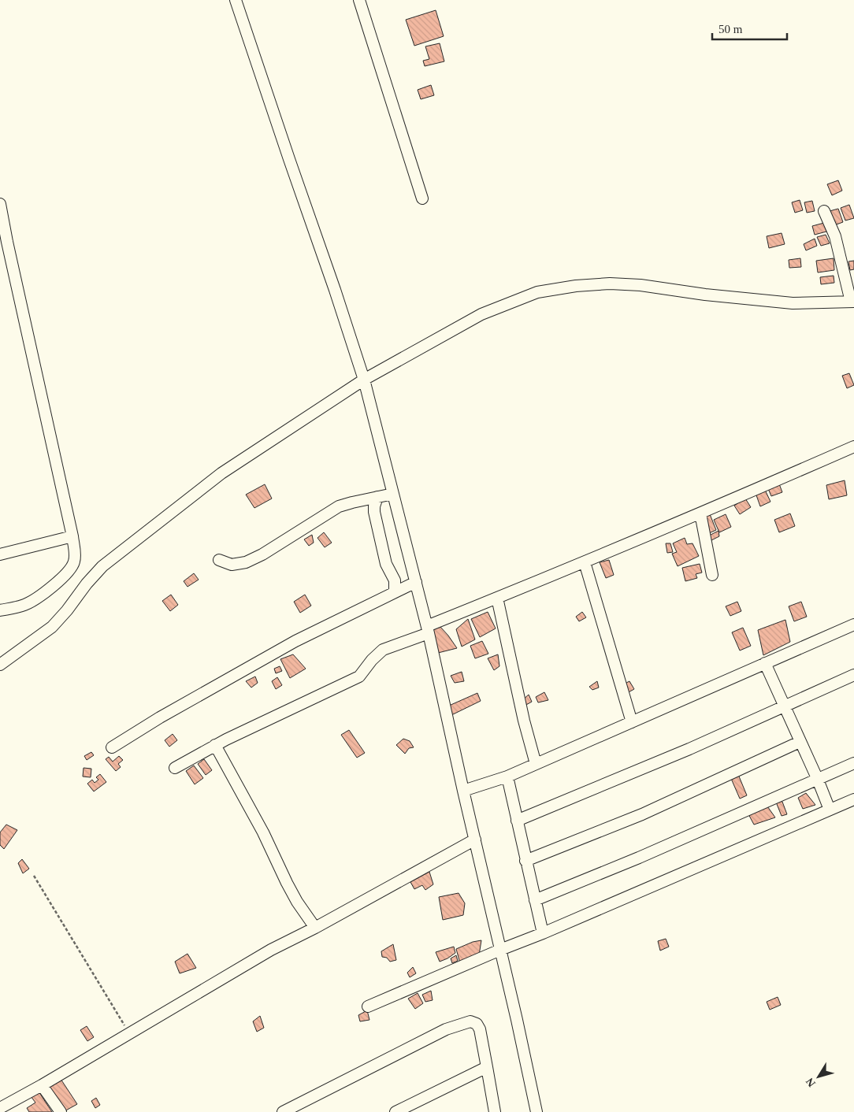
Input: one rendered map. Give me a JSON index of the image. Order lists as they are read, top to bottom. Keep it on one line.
{"scale_bar":"50 m","north":"bottom left"}
